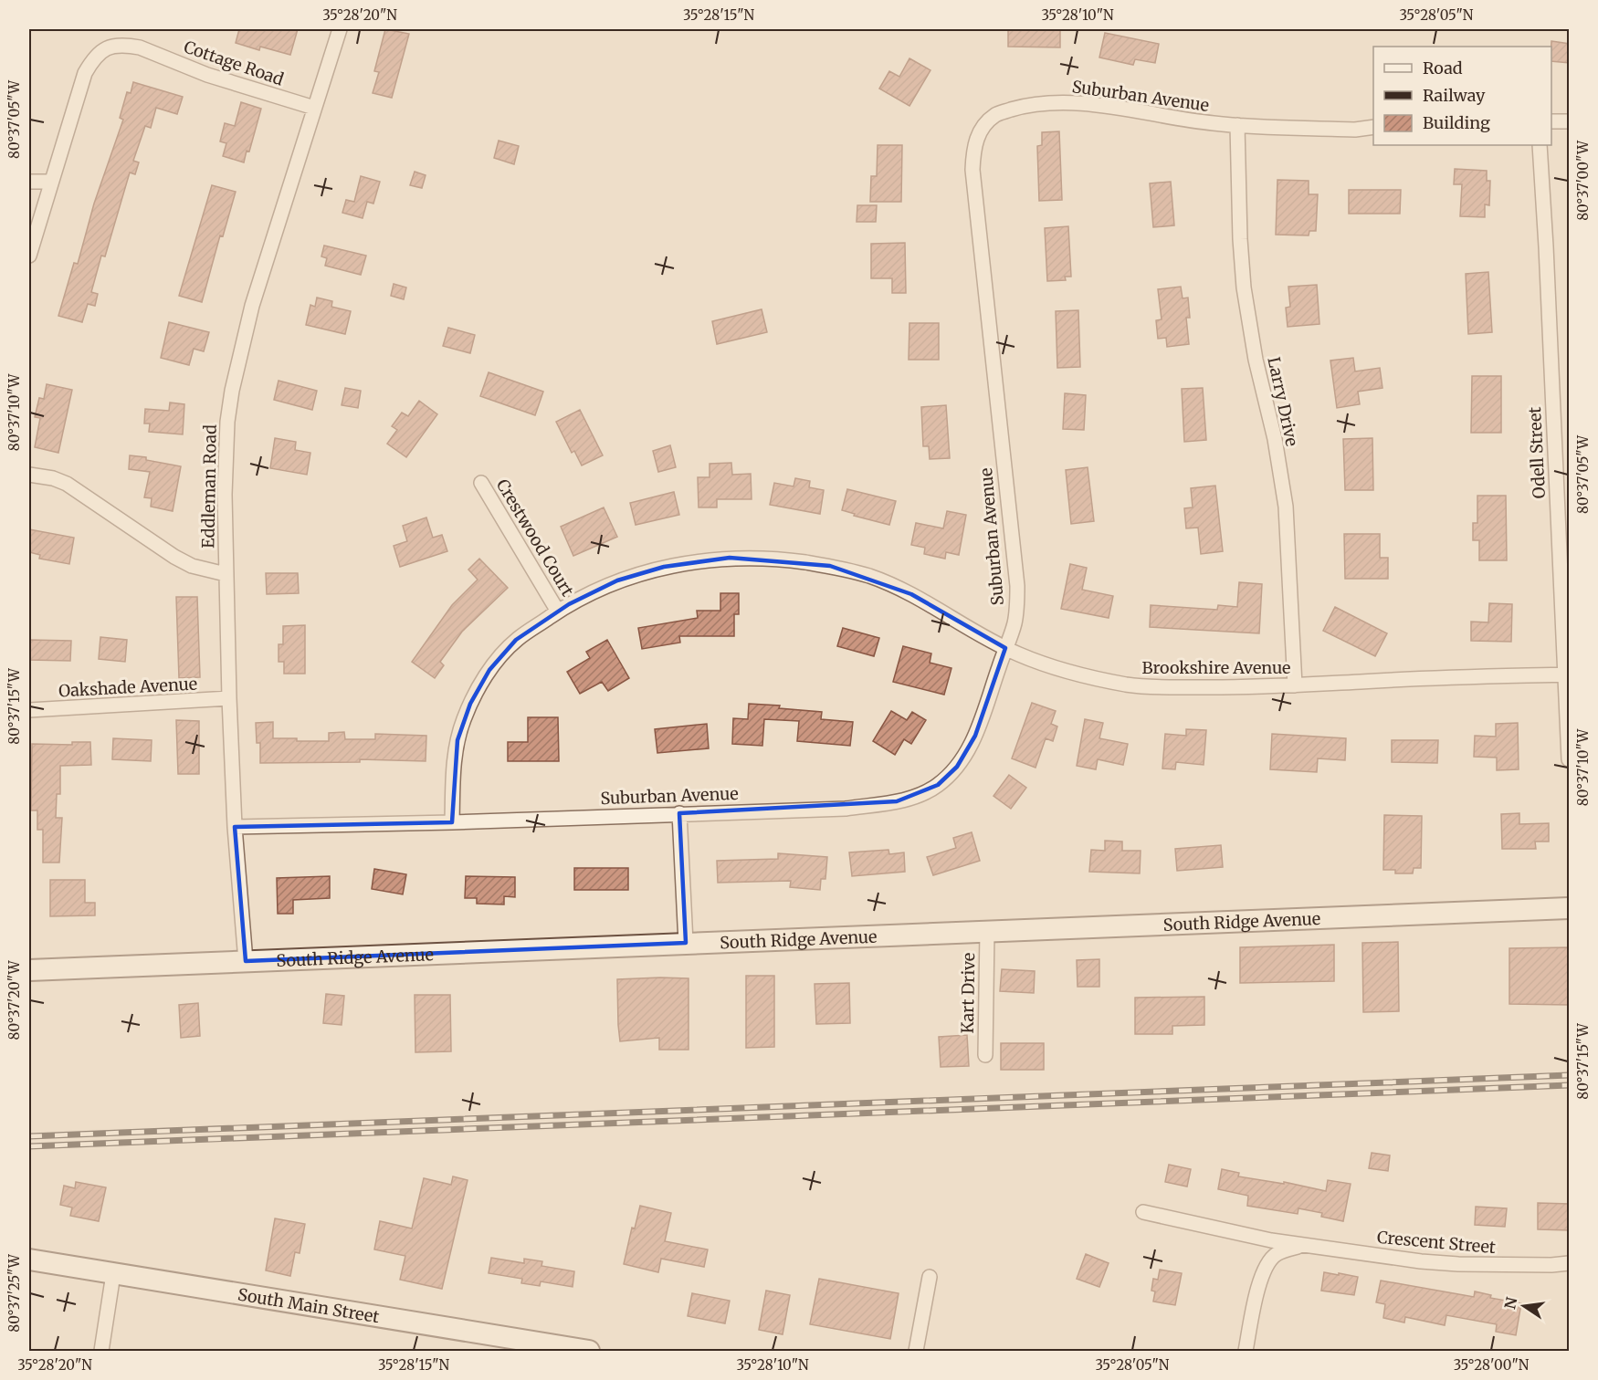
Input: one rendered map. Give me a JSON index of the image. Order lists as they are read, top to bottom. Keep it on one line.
{"streets":{"street":["Cottage Road","Suburban Avenue","Larry Drive","Odell Street","Eddleman Road","Crestwood Court","Brookshire Avenue","Oakshade Avenue","South Ridge Avenue","Kart Drive","Crescent Street","South Main Street"]},"crossings":[["Cottage Road","Eddleman Road"],["Suburban Avenue","Larry Drive"],["Suburban Avenue","Eddleman Road"],["Suburban Avenue","Brookshire Avenue"],["Larry Drive","Brookshire Avenue"],["Odell Street","Brookshire Avenue"],["Eddleman Road","Oakshade Avenue"],["Eddleman Road","South Ridge Avenue"],["Crestwood Court","Brookshire Avenue"],["South Ridge Avenue","Kart Drive"]],"legend":["Road","Railway","Building"],"north":"left","coordinates":["35°28'20\"N","35°28'15\"N","35°28'10\"N","35°28'05\"N","80°37'05\"W","80°37'00\"W","80°37'10\"W","80°37'15\"W","80°37'20\"W","80°37'25\"W","35°28'00\"N"]}
